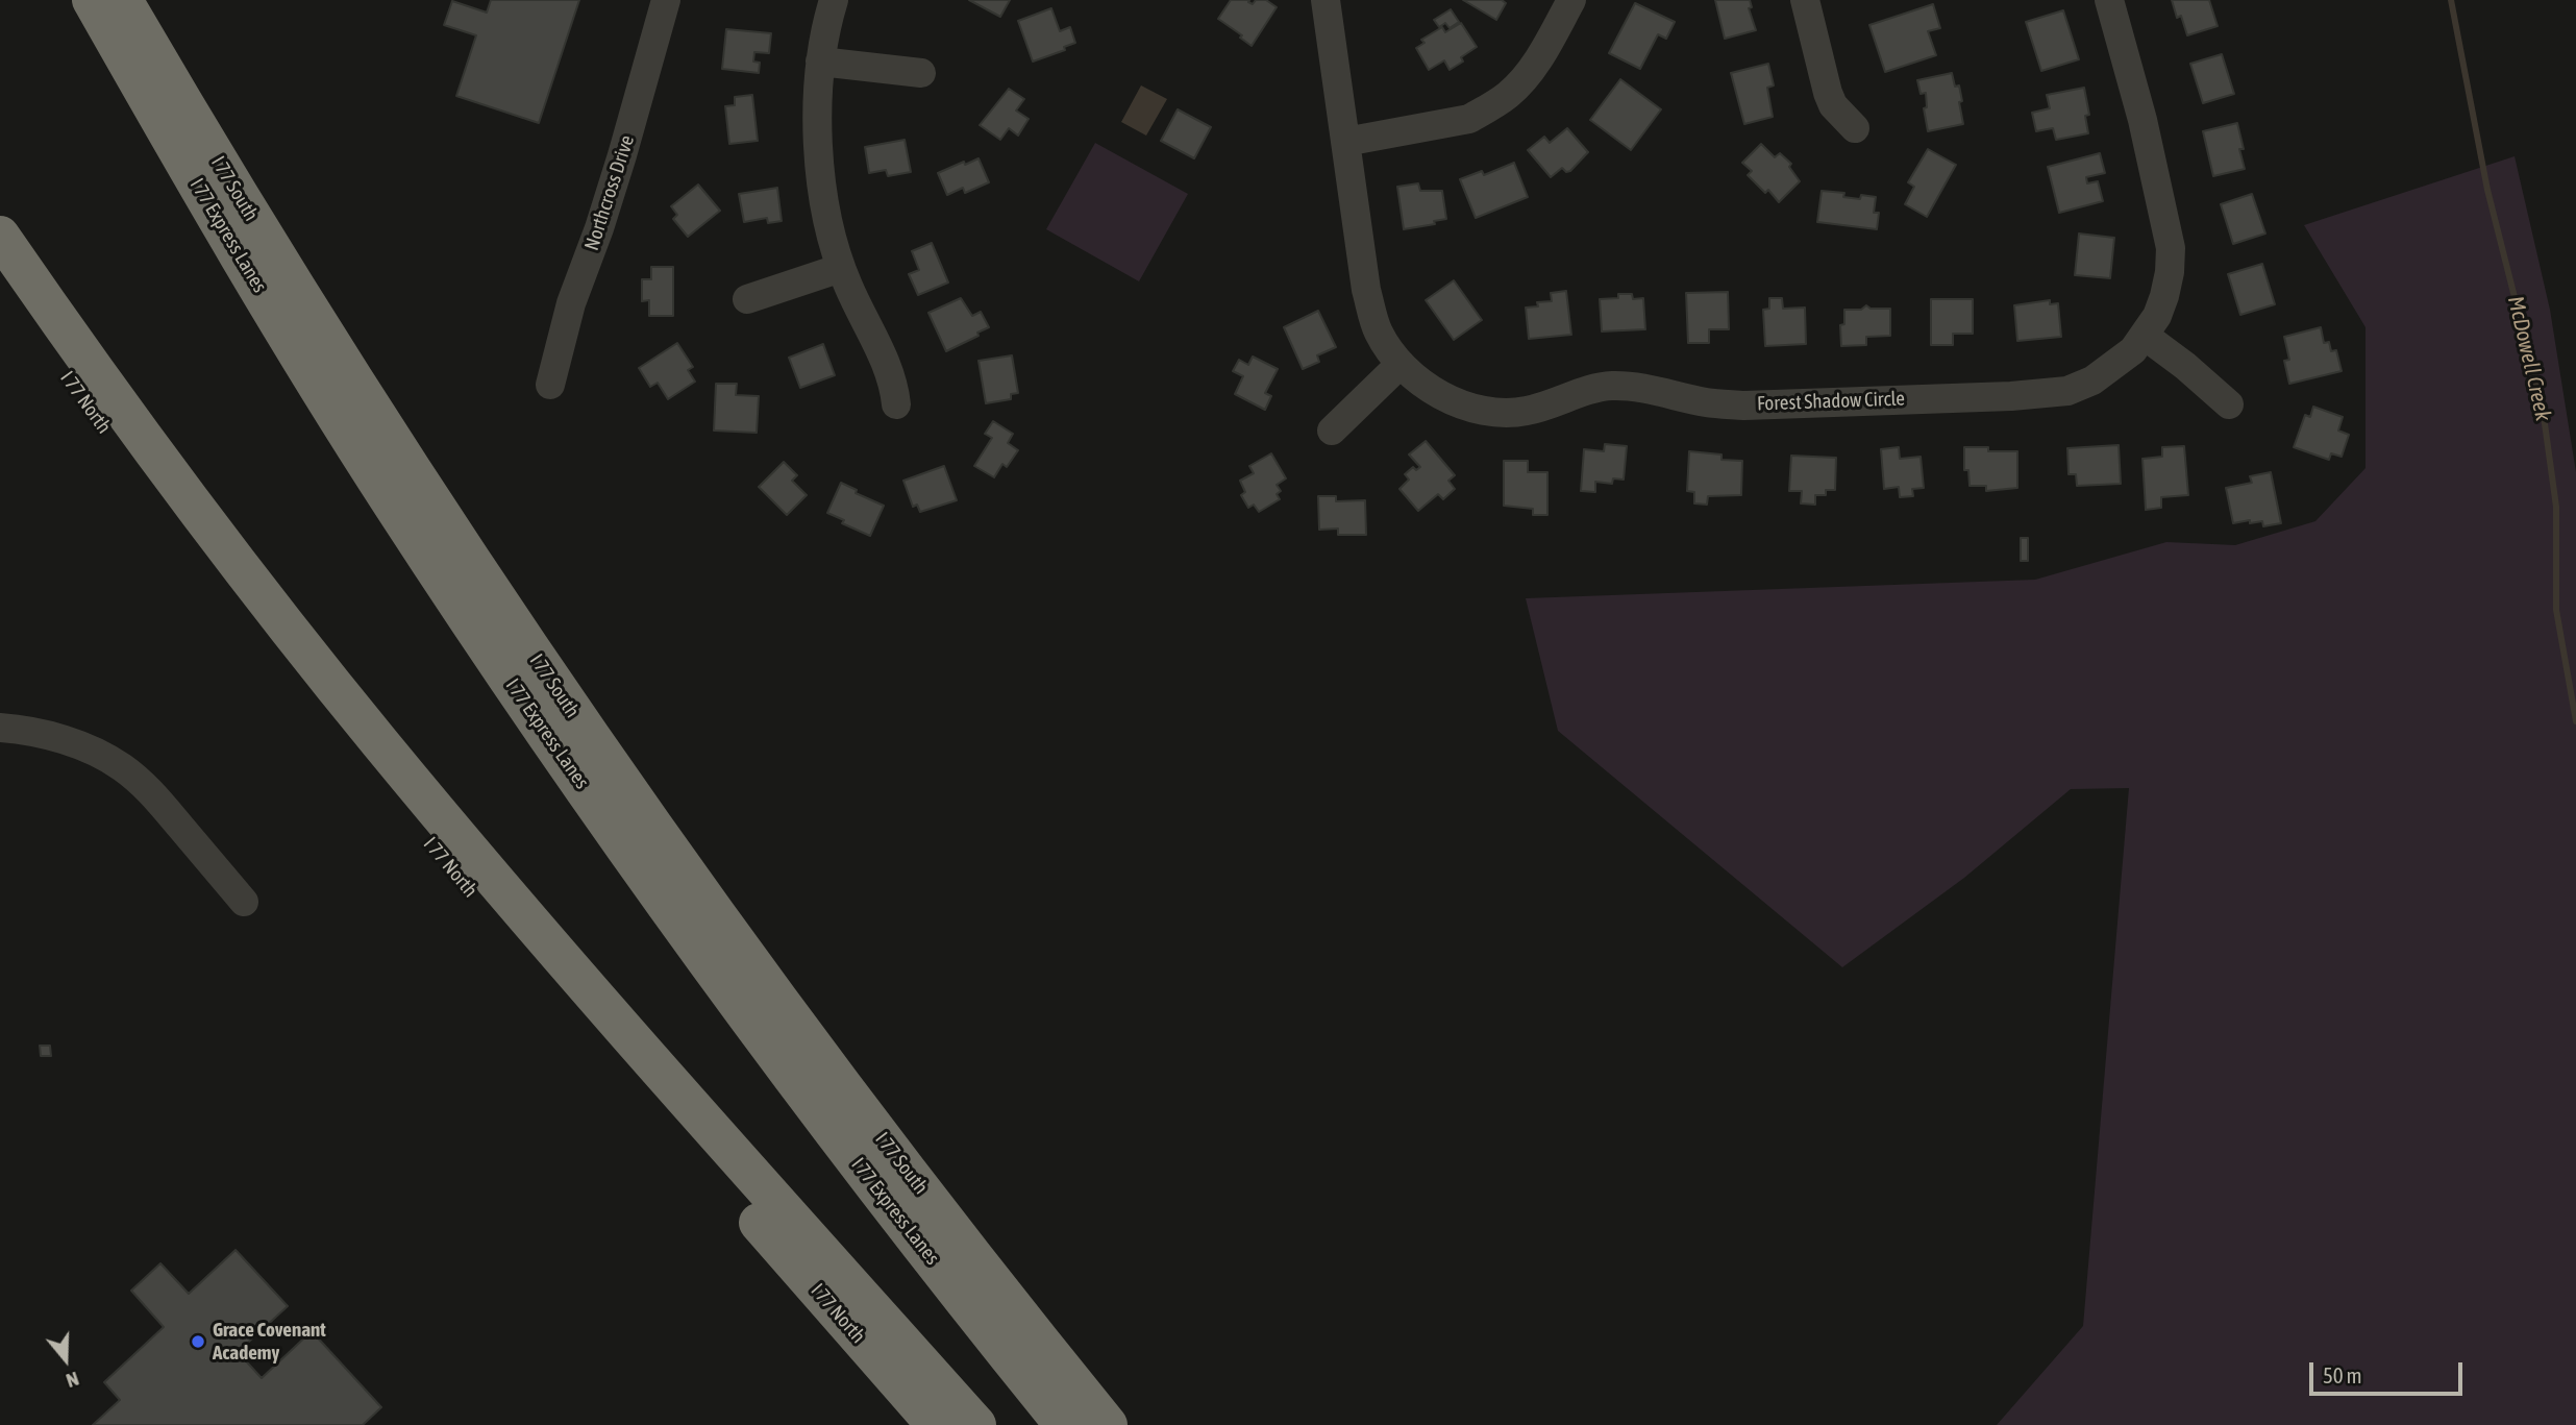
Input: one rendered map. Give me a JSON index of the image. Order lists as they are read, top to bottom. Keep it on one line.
{"streets":{"highway":["I 77 South","I 77 Express Lanes","I 77 North"],"street":["Northcross Drive","Forest Shadow Circle"]},"water":["McDowell Creek"],"places":["Grace Covenant Academy"],"scale_bar":"50 m","north":"bottom"}
